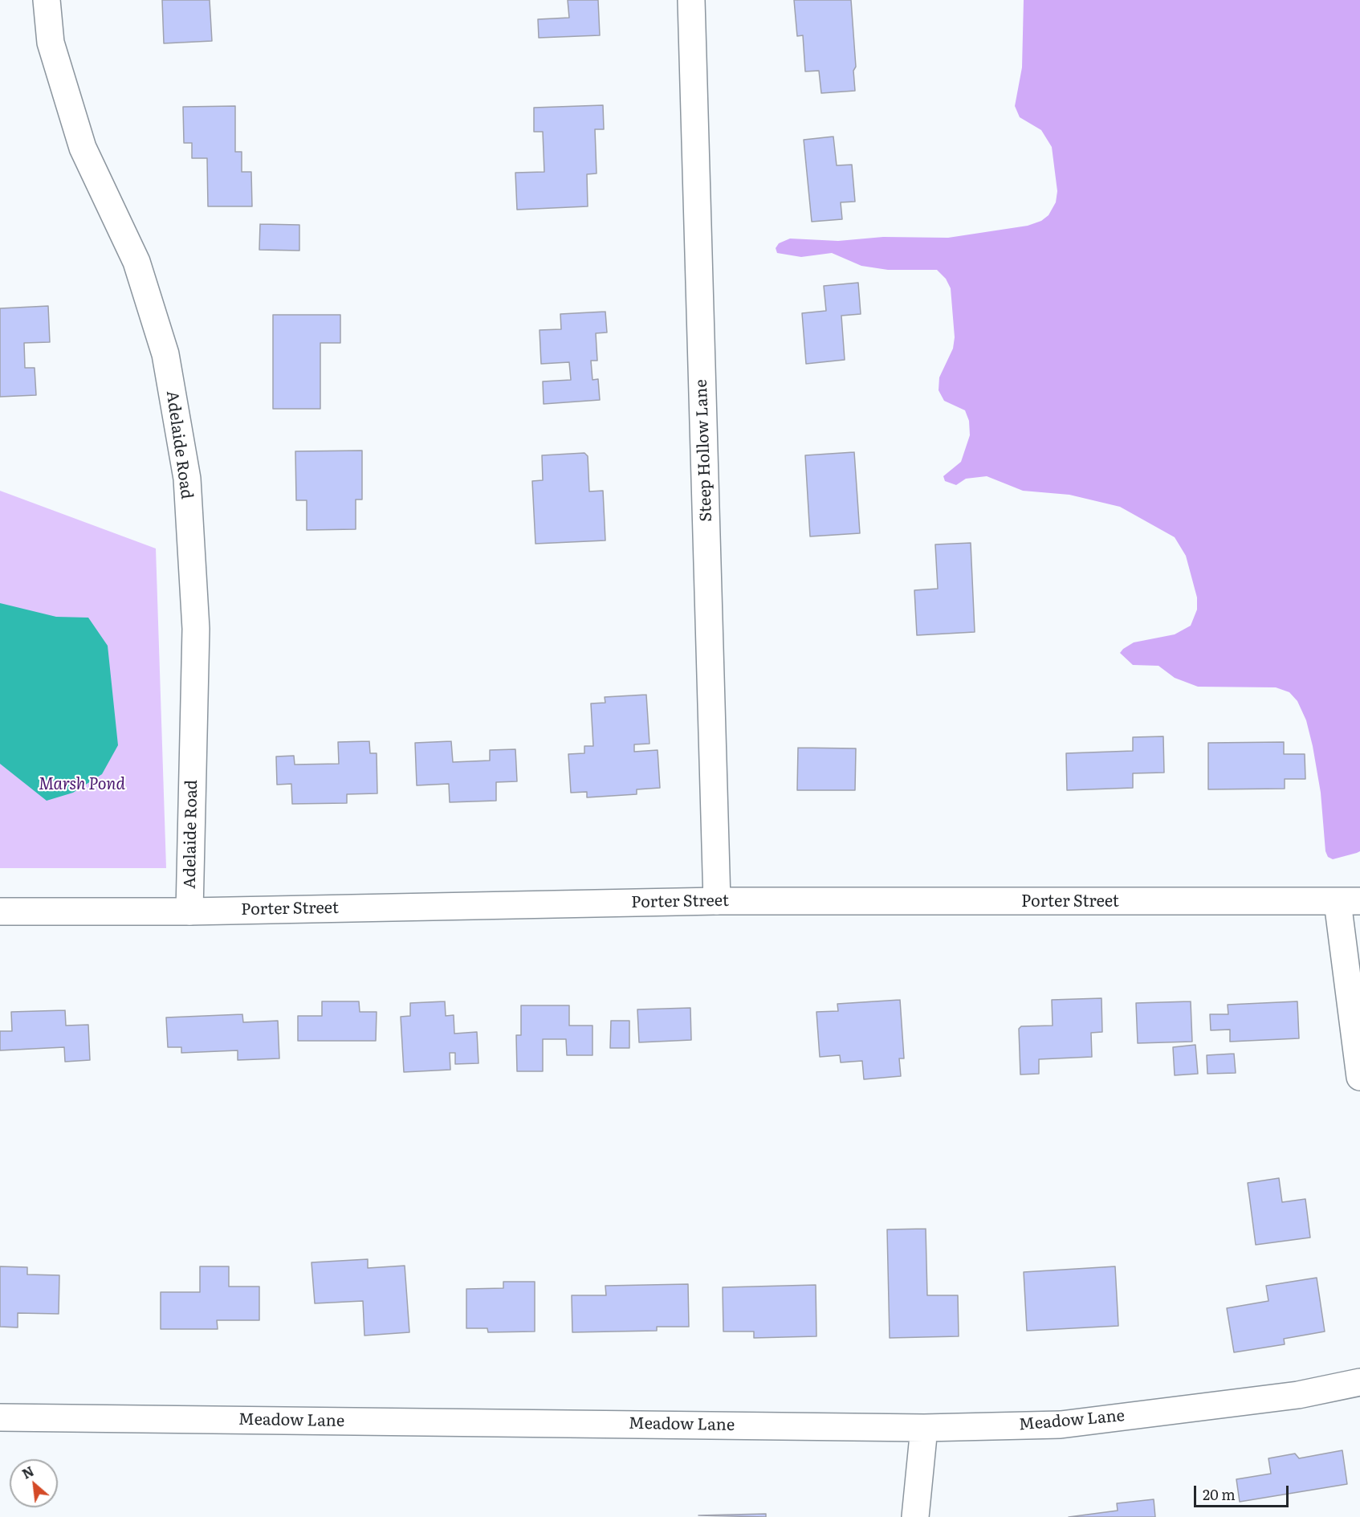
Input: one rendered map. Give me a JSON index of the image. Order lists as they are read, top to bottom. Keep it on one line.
{"streets":{"street":["Adelaide Road","Steep Hollow Lane","Porter Street","Meadow Lane"]},"crossings":[["Adelaide Road","Porter Street"],["Steep Hollow Lane","Porter Street"]],"parks":["Marsh Pond"],"scale_bar":"20 m","north":"top left"}
